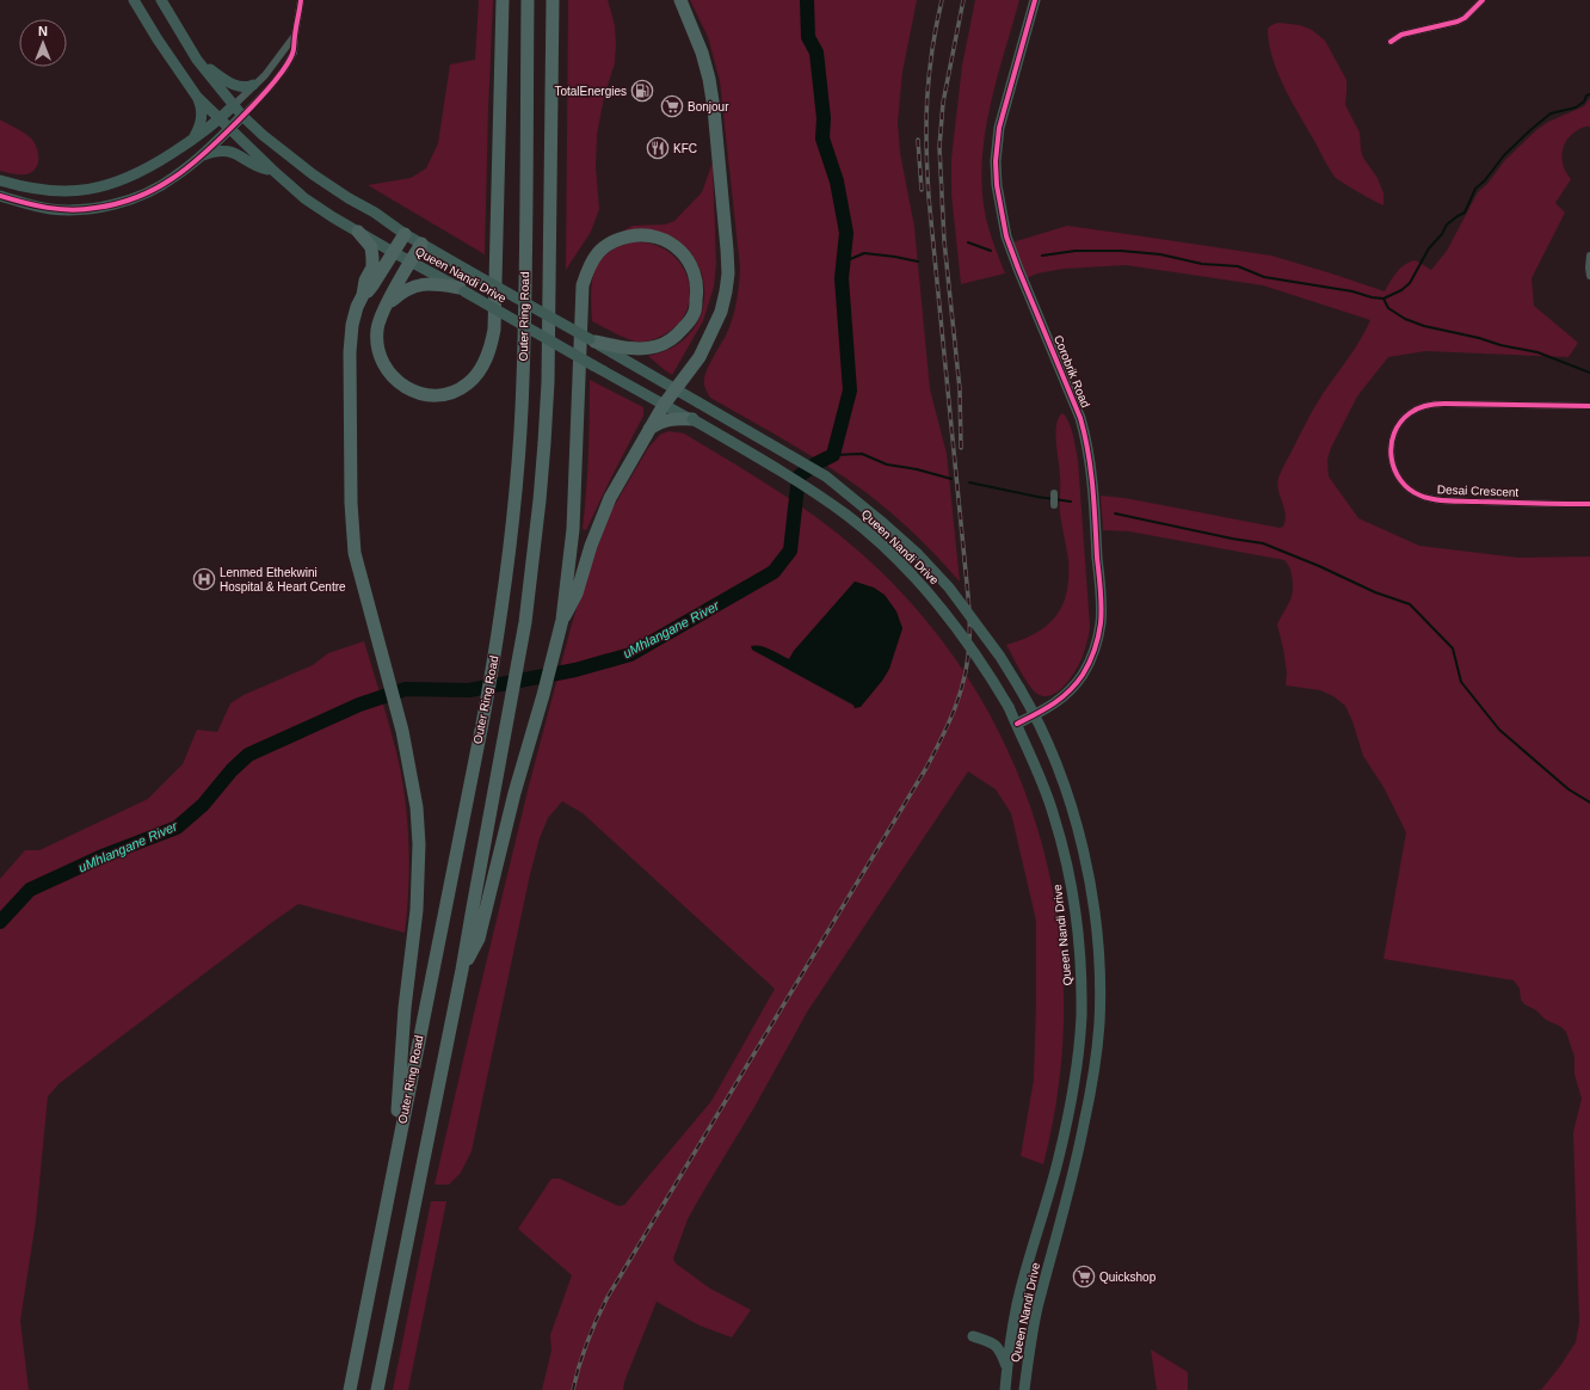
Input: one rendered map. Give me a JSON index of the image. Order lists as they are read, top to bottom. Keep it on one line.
{"streets":{"highway":["Outer Ring Road"],"main road":["Queen Nandi Drive","Corobrik Road"],"street":["Desai Crescent"]},"crossings":[["Queen Nandi Drive","Corobrik Road"]],"water":["uMhlangane River"],"places":{"fuel station":["TotalEnergies"],"supermarket":["Bonjour","Quickshop"],"restaurant":["KFC"],"hospital":["Lenmed Ethekwini Hospital & Heart Centre"]},"north":"top"}
